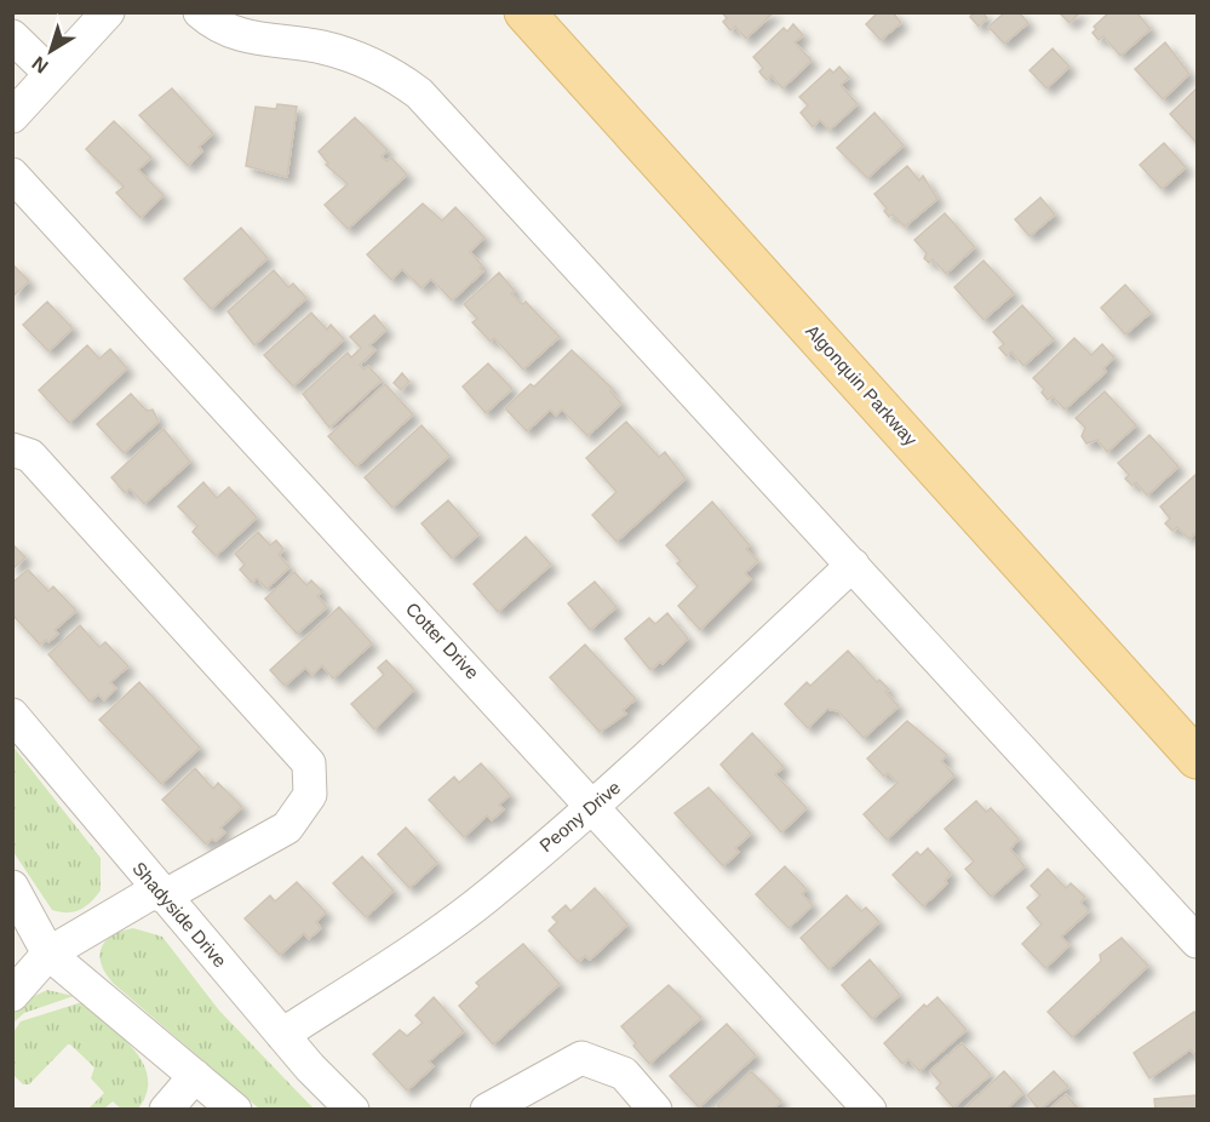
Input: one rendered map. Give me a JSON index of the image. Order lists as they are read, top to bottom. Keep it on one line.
{"streets":{"main road":["Algonquin Parkway"],"street":["Cotter Drive","Peony Drive","Shadyside Drive"]},"crossings":[["Cotter Drive","Peony Drive"],["Peony Drive","Shadyside Drive"]],"north":"bottom left"}
